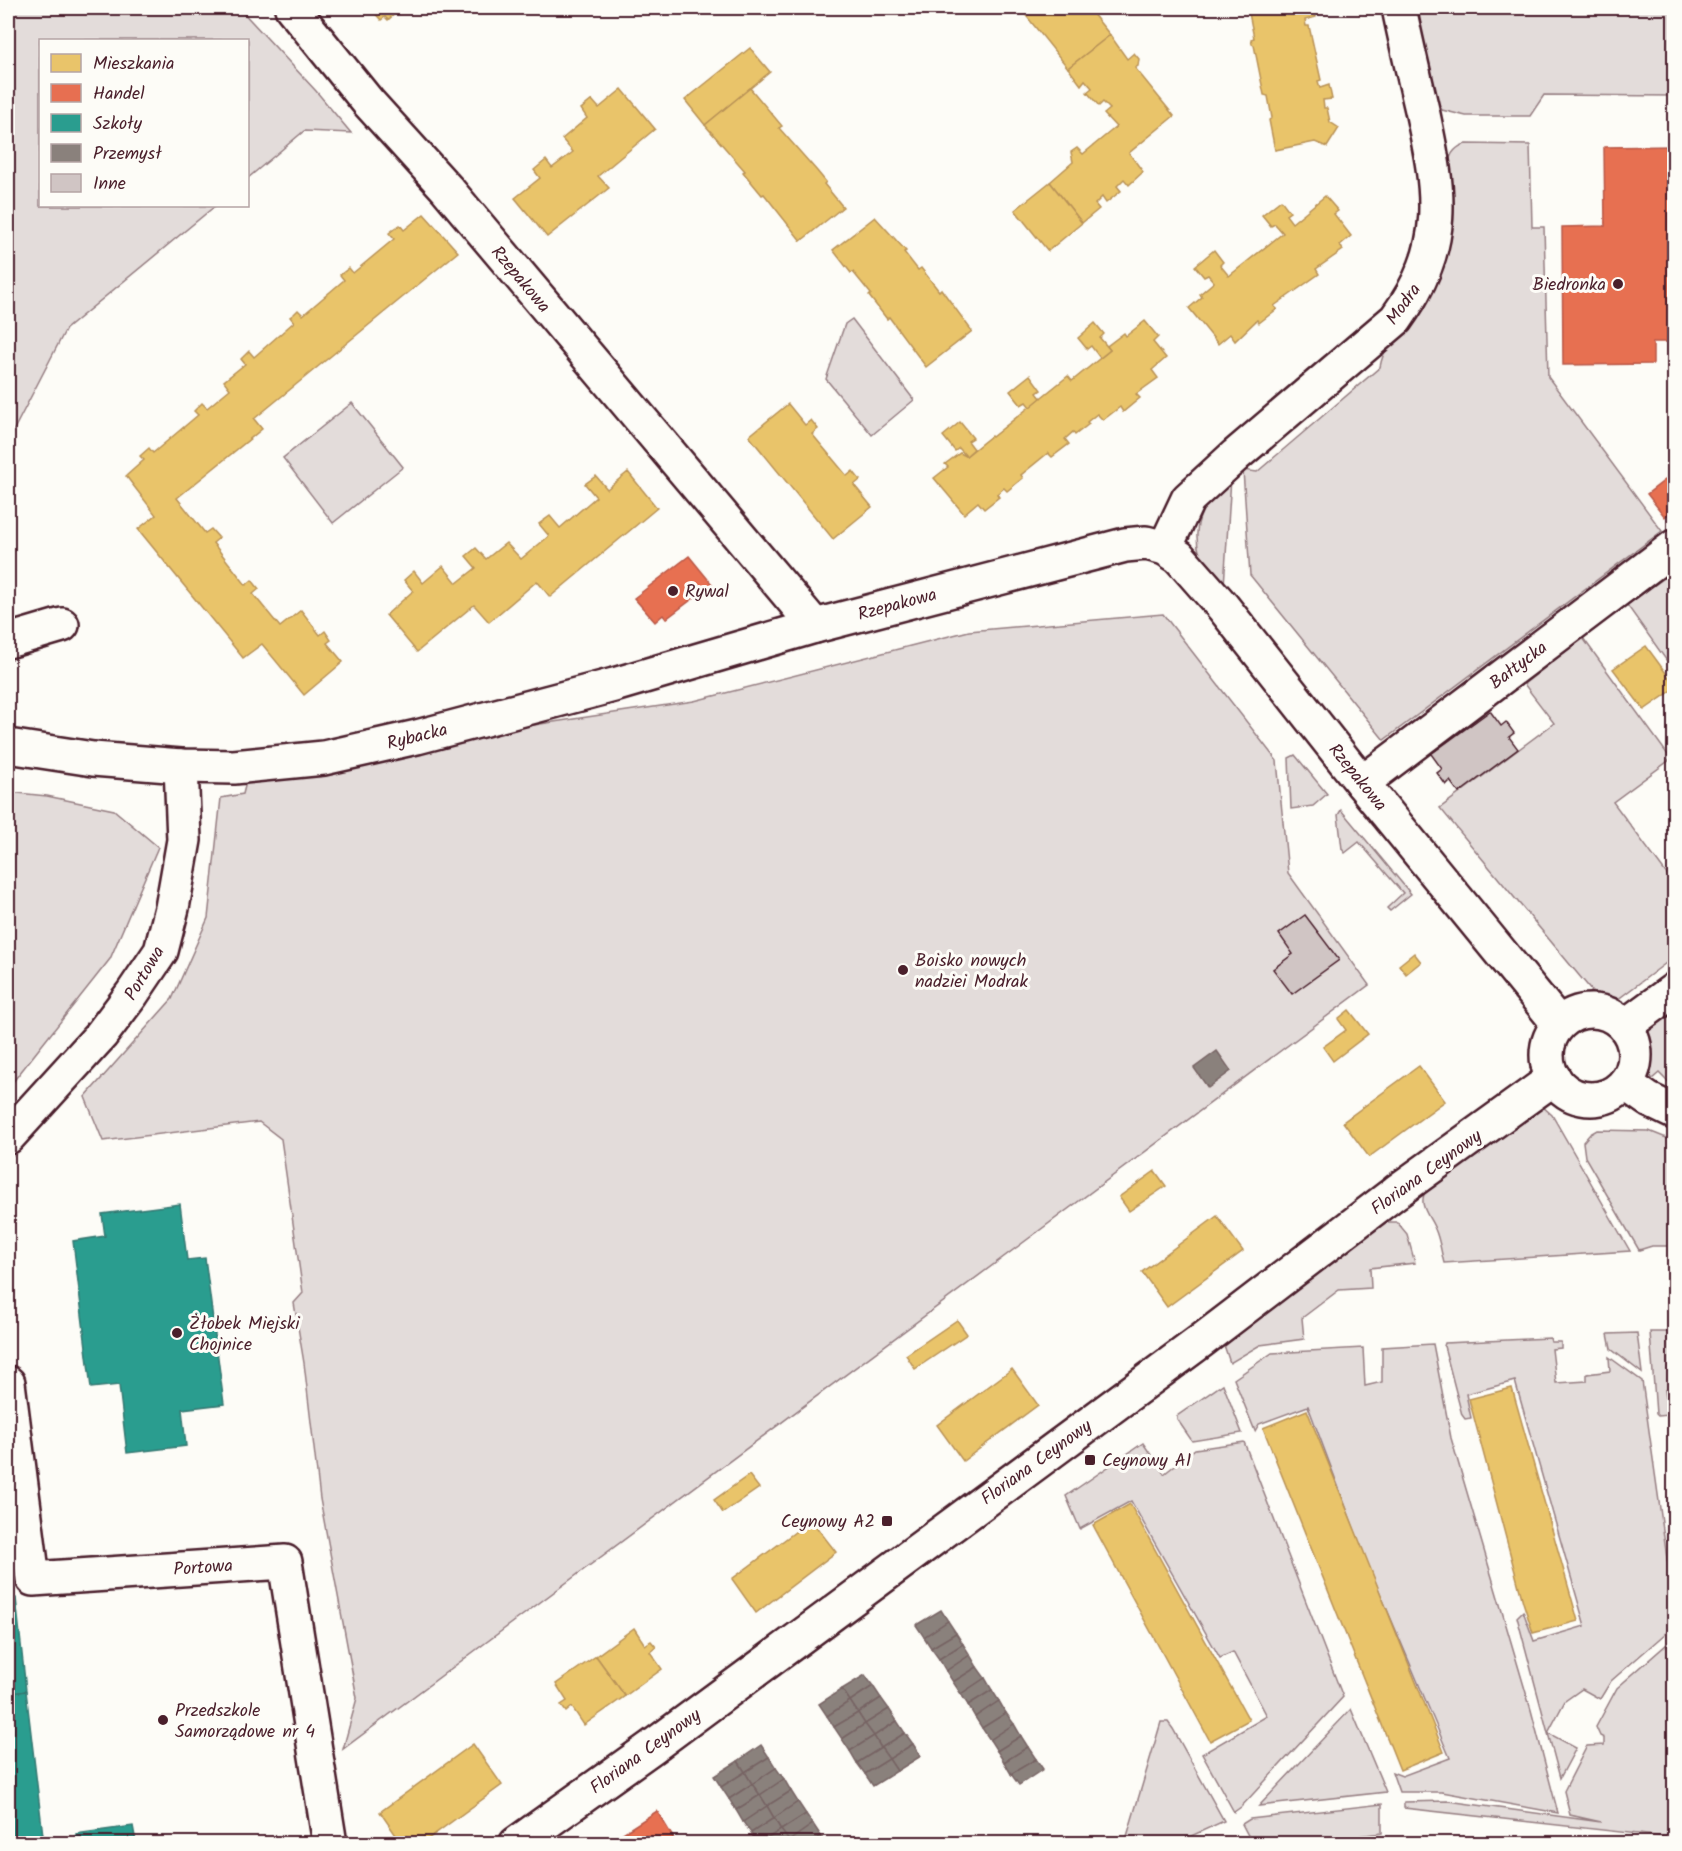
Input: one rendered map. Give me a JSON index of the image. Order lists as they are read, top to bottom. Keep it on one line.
{"streets":{"street":["Rzepakowa","Modra","Bałtycka","Rybacka","Portowa","Floriana Ceynowy"]},"crossings":[["Rzepakowa","Modra"],["Rzepakowa","Bałtycka"],["Rzepakowa","Rybacka"],["Rzepakowa","Floriana Ceynowy"],["Rybacka","Portowa"]],"places":{"other":["Biedronka","Rywal","Boisko nowych nadziei Modrak","Żłobek Miejski Chojnice","Przedszkole Samorządowe nr 4"],"transit":["Ceynowy A1","Ceynowy A2"]},"legend":["Mieszkania","Handel","Szkoły","Przemysł","Inne"]}
